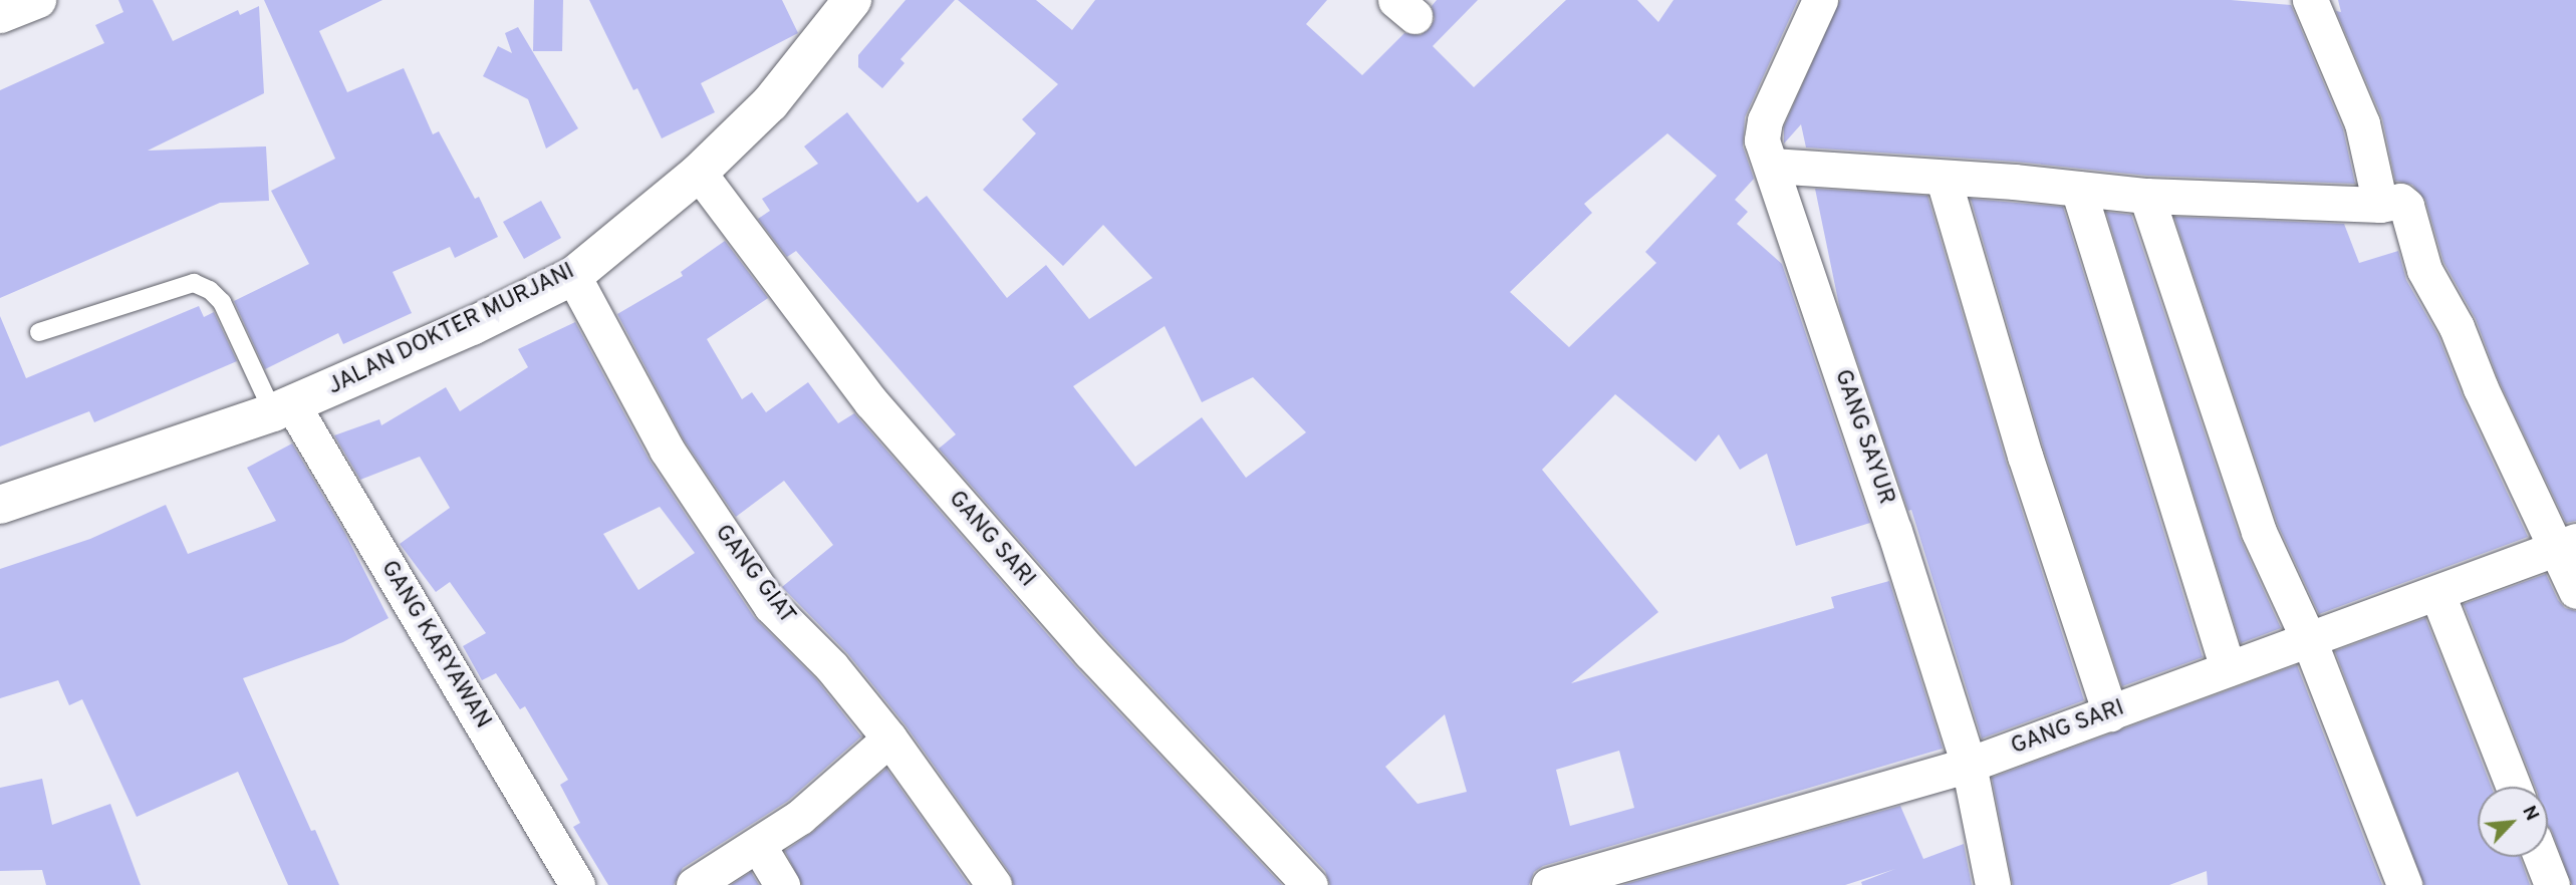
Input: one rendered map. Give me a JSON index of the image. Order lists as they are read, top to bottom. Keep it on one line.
{"streets":{"street":["JALAN DOKTER MURJANI","GANG SAYUR","GANG SARI","GANG GIAT","GANG KARYAWAN"]},"crossings":[["JALAN DOKTER MURJANI","GANG SARI"],["JALAN DOKTER MURJANI","GANG GIAT"],["JALAN DOKTER MURJANI","GANG KARYAWAN"],["GANG SAYUR","GANG SARI"]],"north":"top right"}
